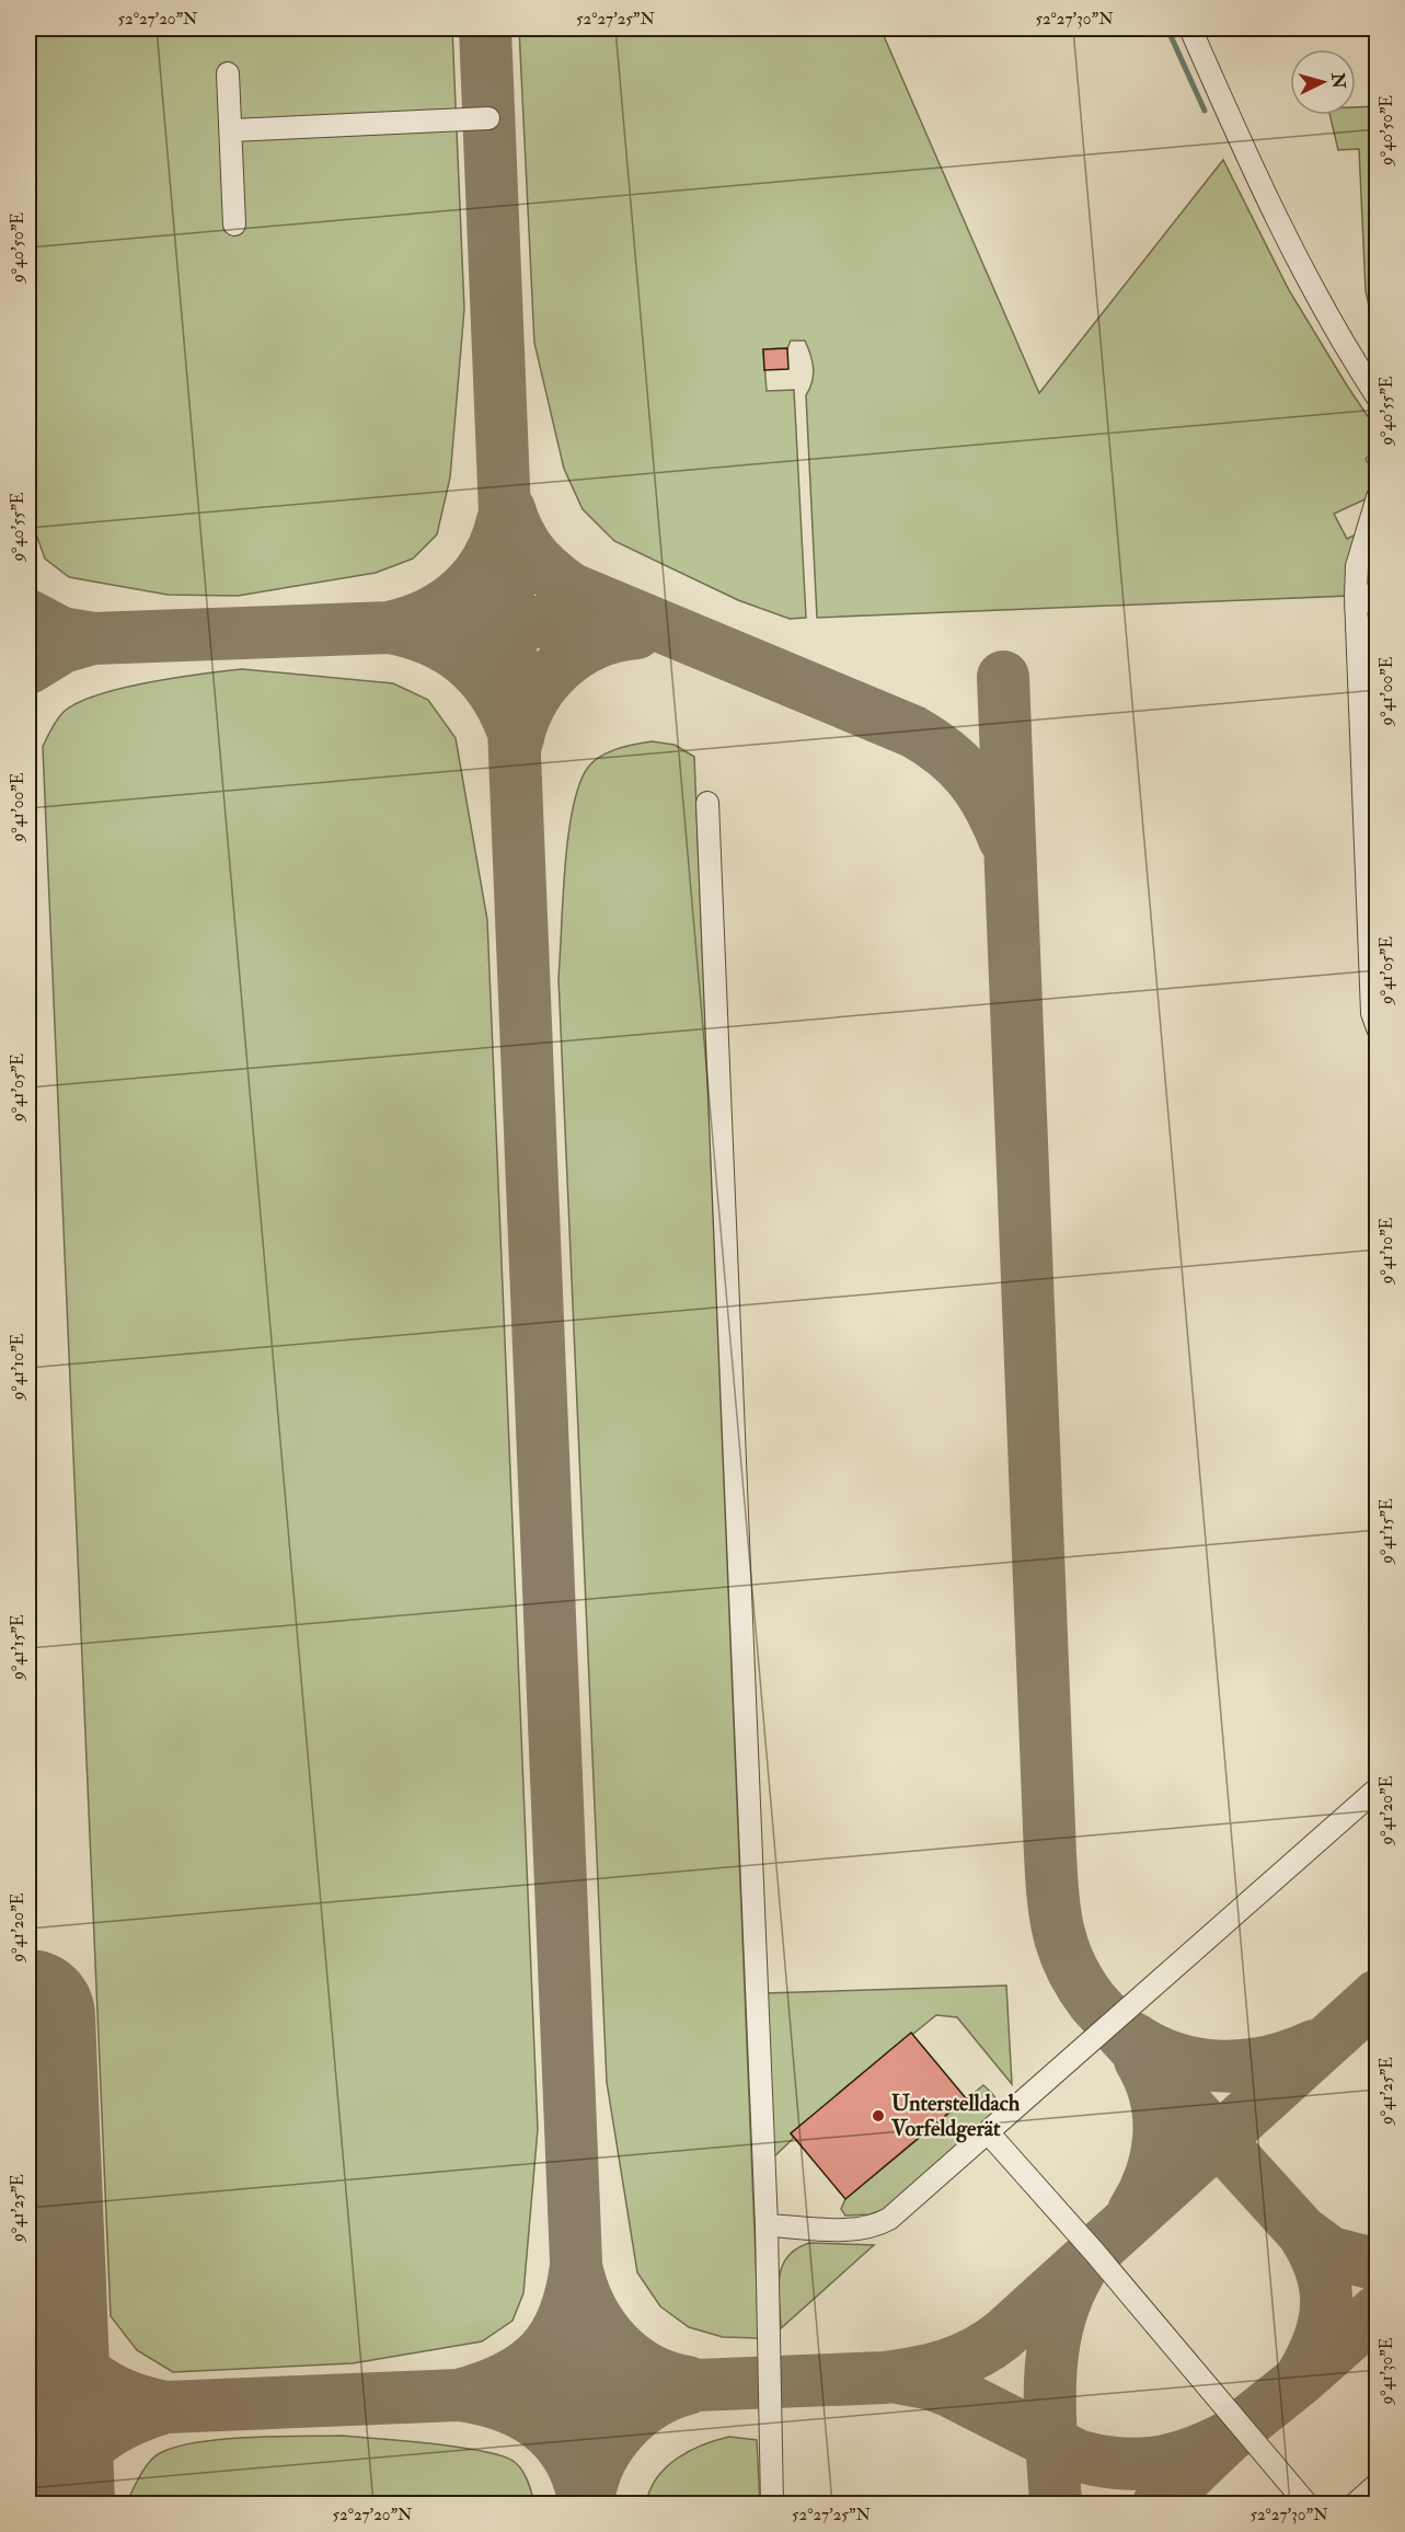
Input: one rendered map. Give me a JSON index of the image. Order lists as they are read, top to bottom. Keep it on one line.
{"places":["Unterstelldach Vorfeldgerät"],"north":"right","coordinates":["52°27'20\"N","52°27'25\"N","52°27'30\"N","9°40'50\"E","9°40'55\"E","9°41'00\"E","9°41'05\"E","9°41'10\"E","9°41'15\"E","9°41'20\"E","9°41'25\"E","9°41'30\"E"]}
